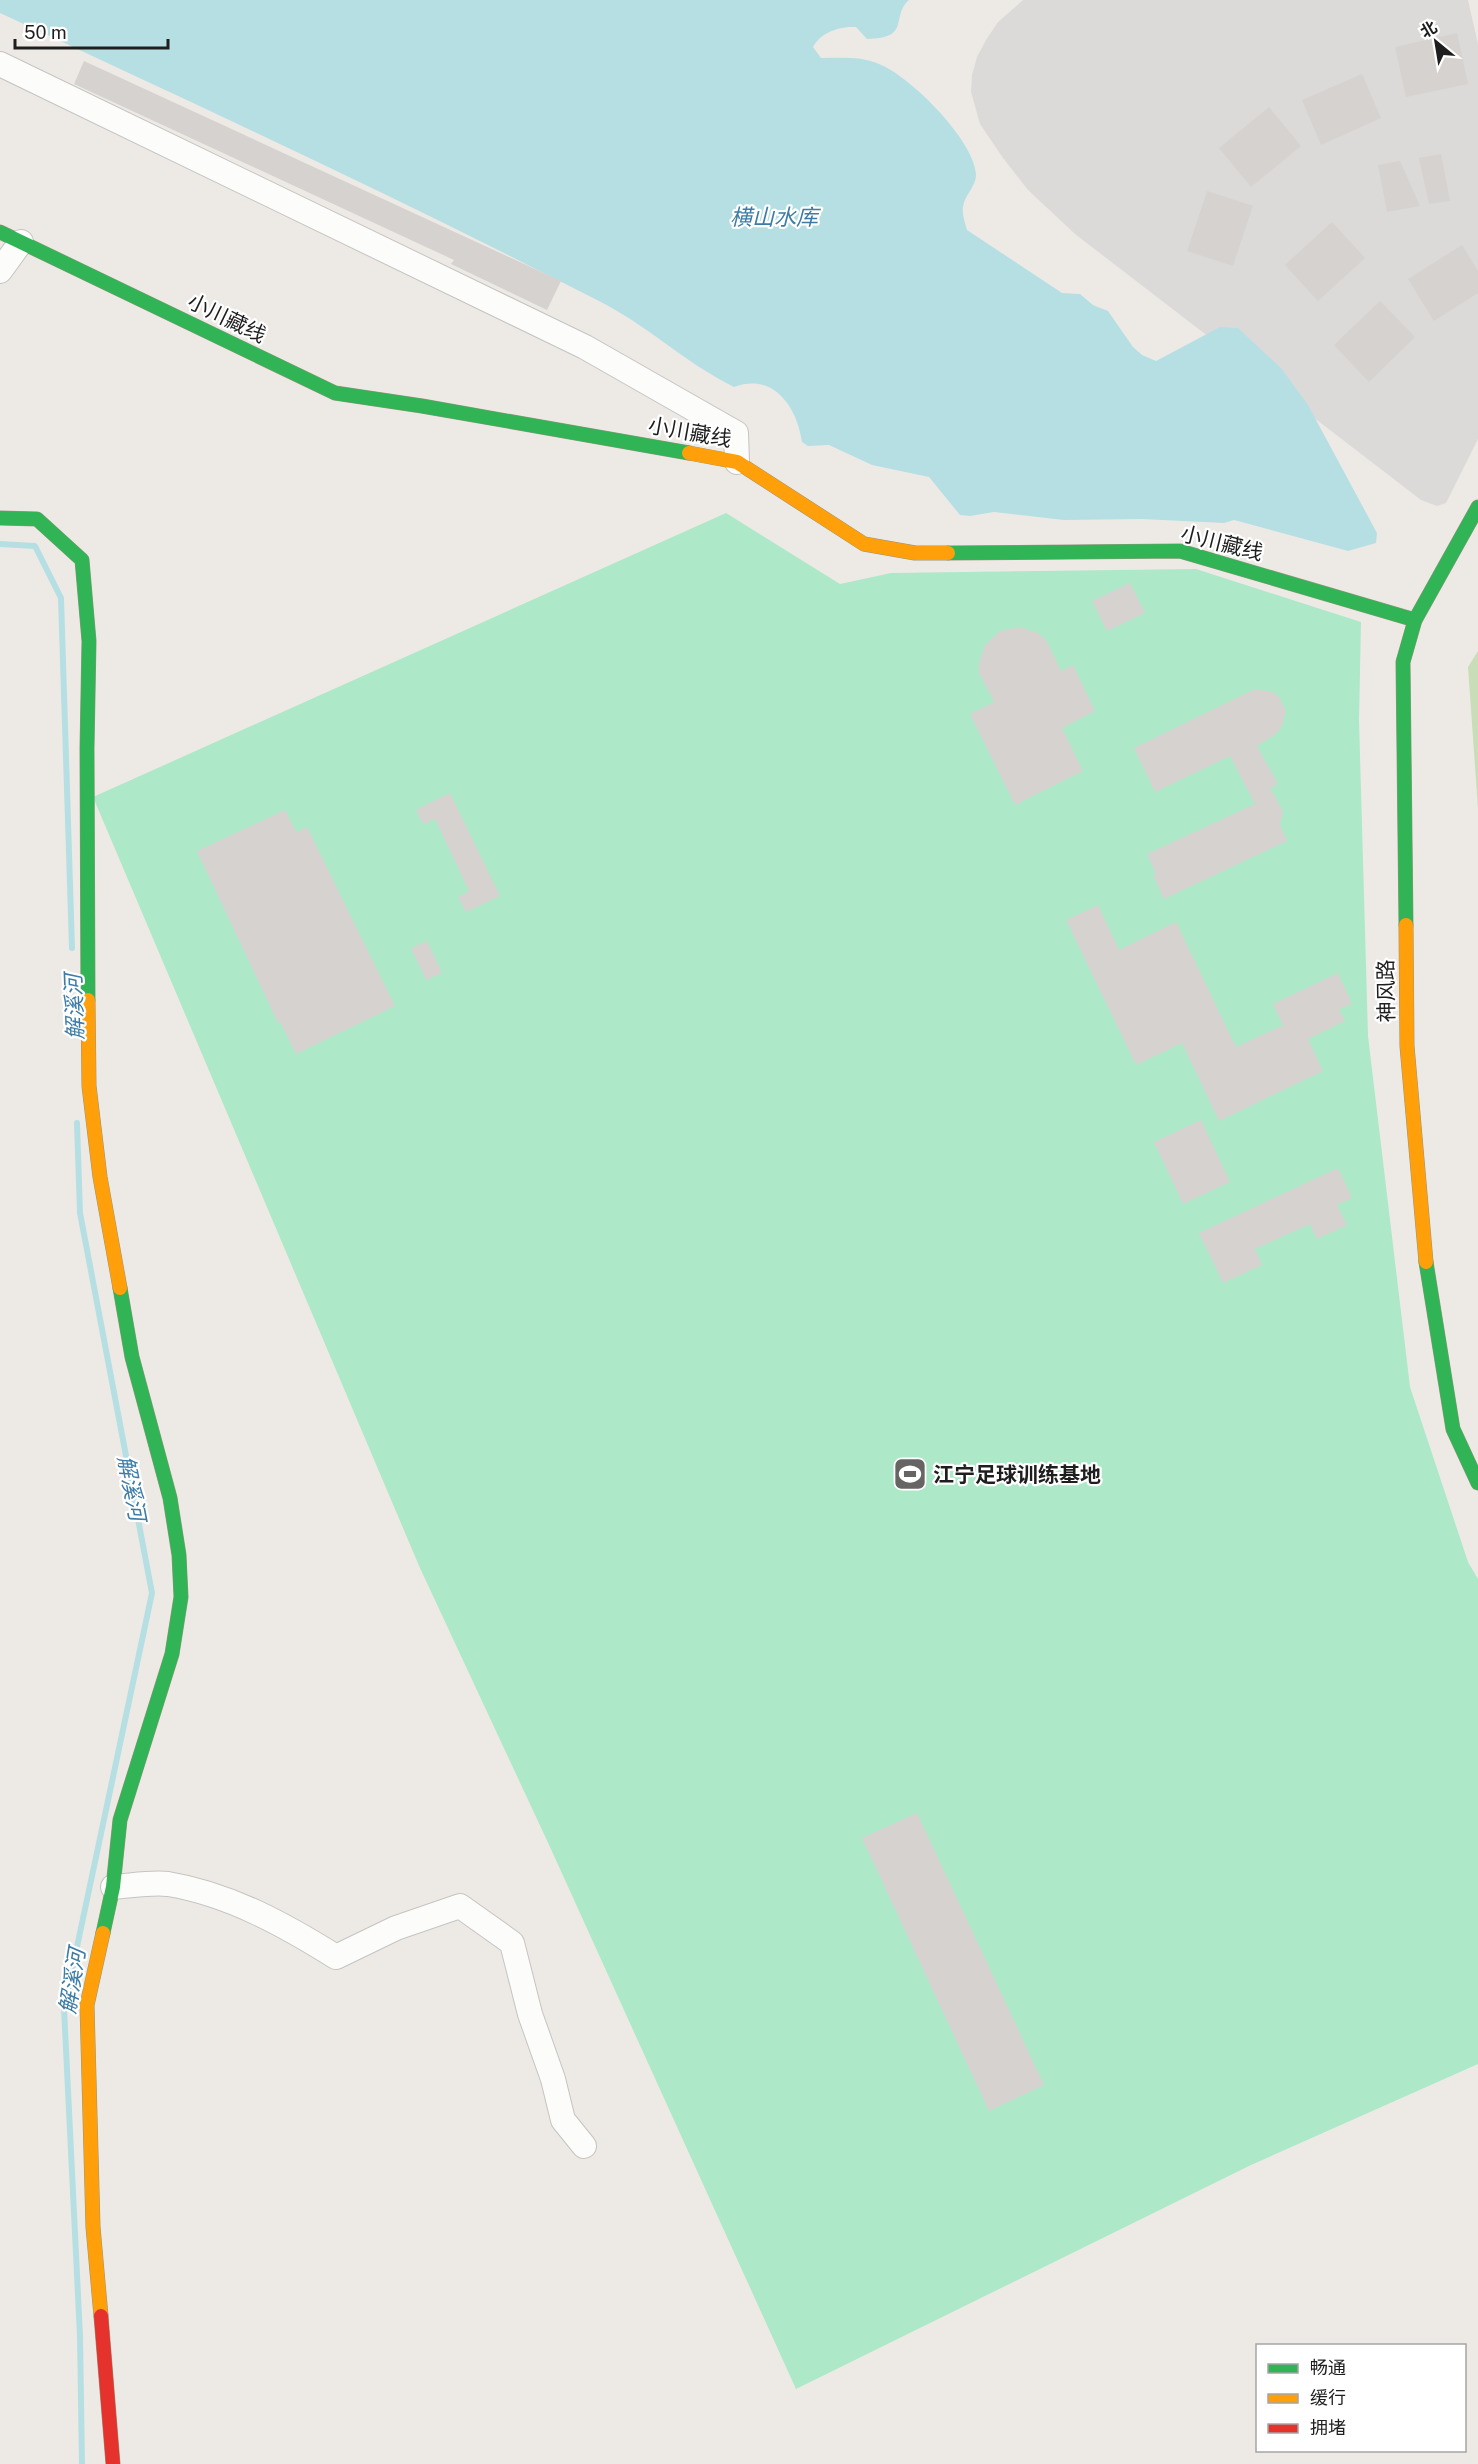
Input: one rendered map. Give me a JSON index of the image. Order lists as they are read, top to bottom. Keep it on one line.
{"streets":{"street":["小川藏线","神风路"]},"crossings":[["小川藏线","神风路"]],"water":["横山水库","解溪河"],"places":{"sports":["江宁足球训练基地"]},"legend":["畅通","缓行","拥堵"],"scale_bar":"50 m","north":"top left"}
